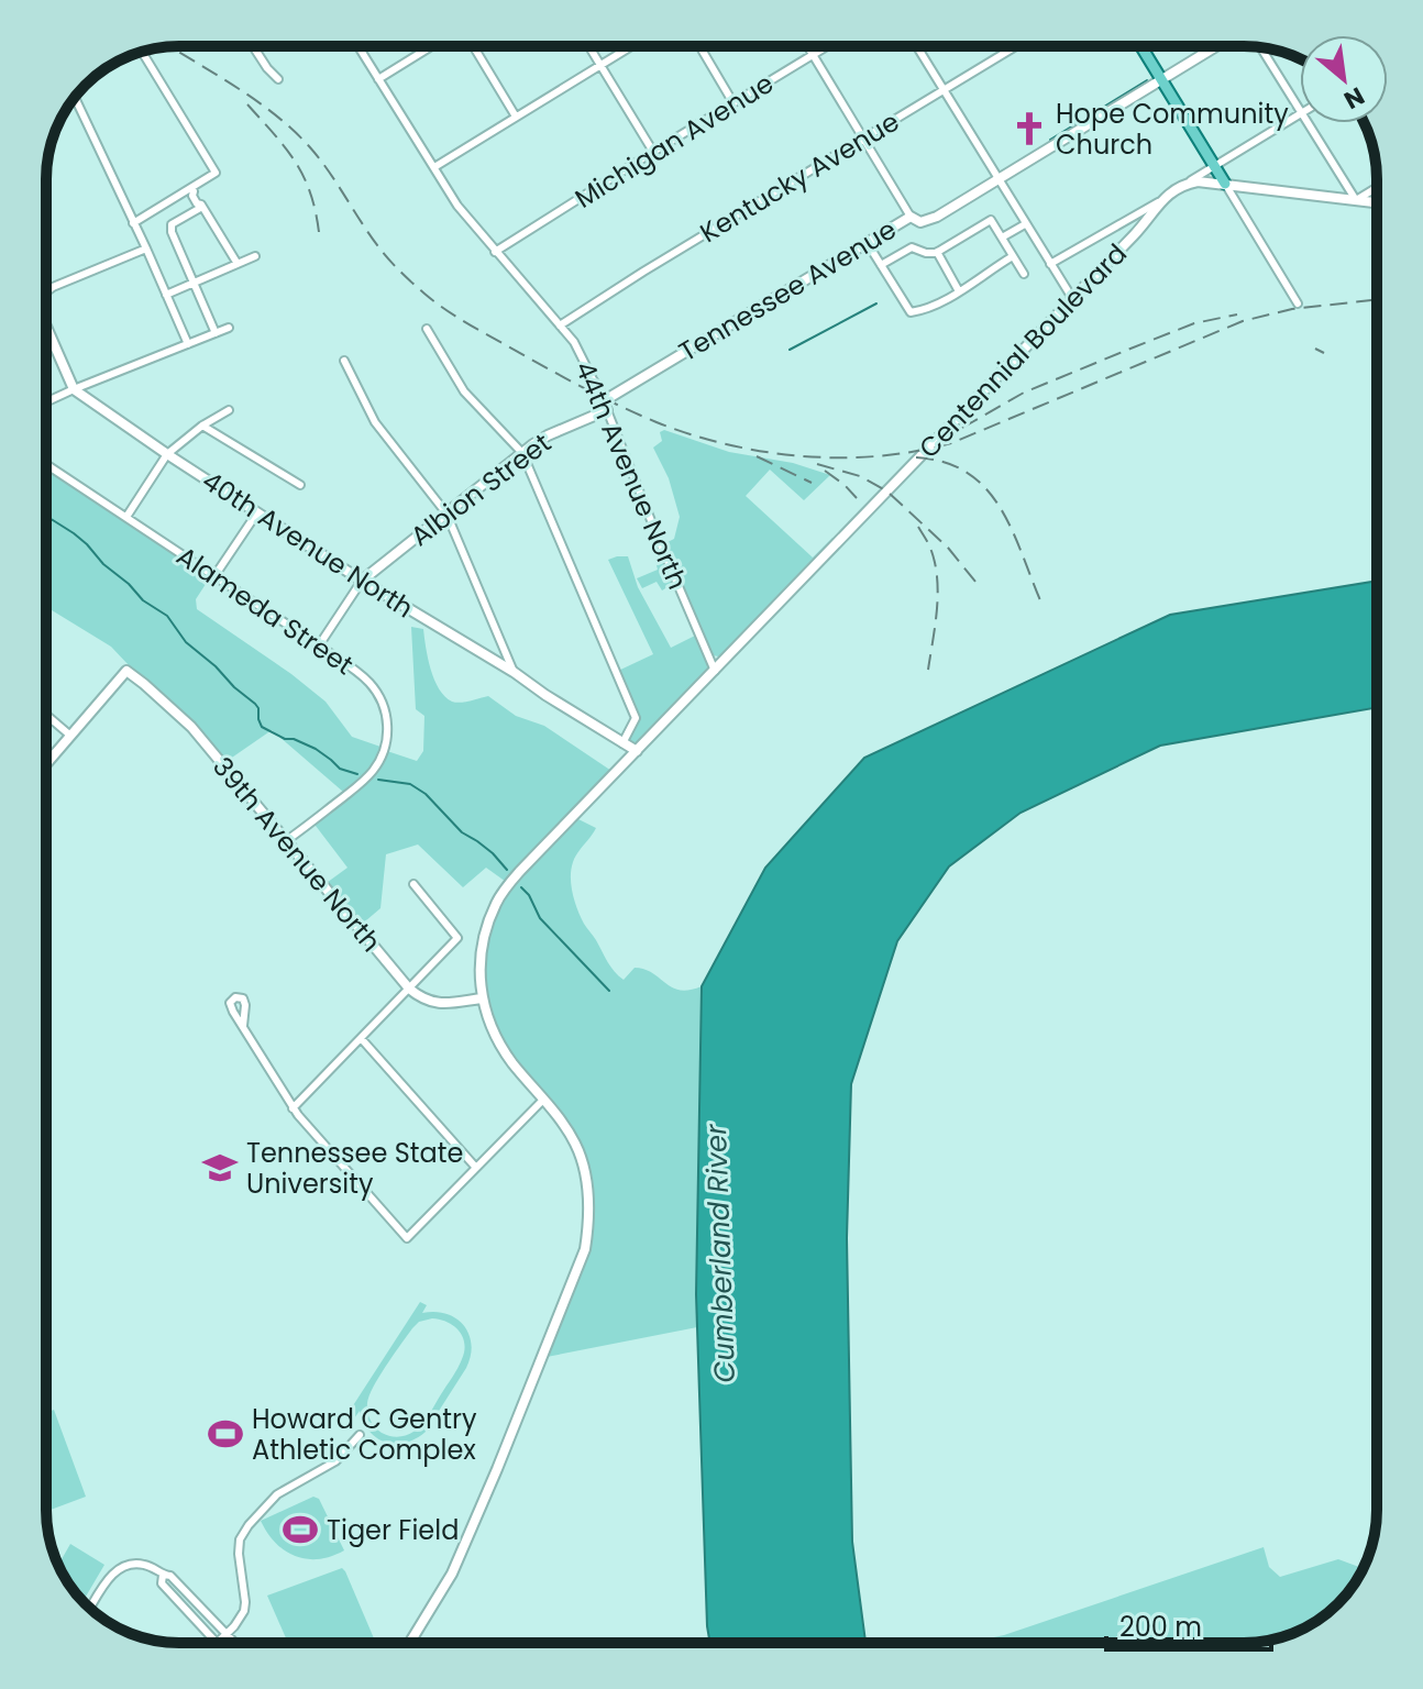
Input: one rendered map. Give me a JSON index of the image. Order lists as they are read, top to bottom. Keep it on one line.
{"streets":{"street":["Michigan Avenue","Kentucky Avenue","Tennessee Avenue","Centennial Boulevard","44th Avenue North","Albion Street","40th Avenue North","Alameda Street","39th Avenue North"]},"crossings":[["Michigan Avenue","44th Avenue North"],["Kentucky Avenue","44th Avenue North"],["Tennessee Avenue","44th Avenue North"],["Centennial Boulevard","44th Avenue North"],["Centennial Boulevard","40th Avenue North"],["44th Avenue North","Albion Street"],["Albion Street","40th Avenue North"],["Alameda Street","39th Avenue North"]],"water":["Cumberland River"],"places":{"church":["Hope Community Church"],"school or university":["Tennessee State University"],"sports":["Howard C Gentry Athletic Complex","Tiger Field"]},"scale_bar":"200 m","north":"bottom right"}
